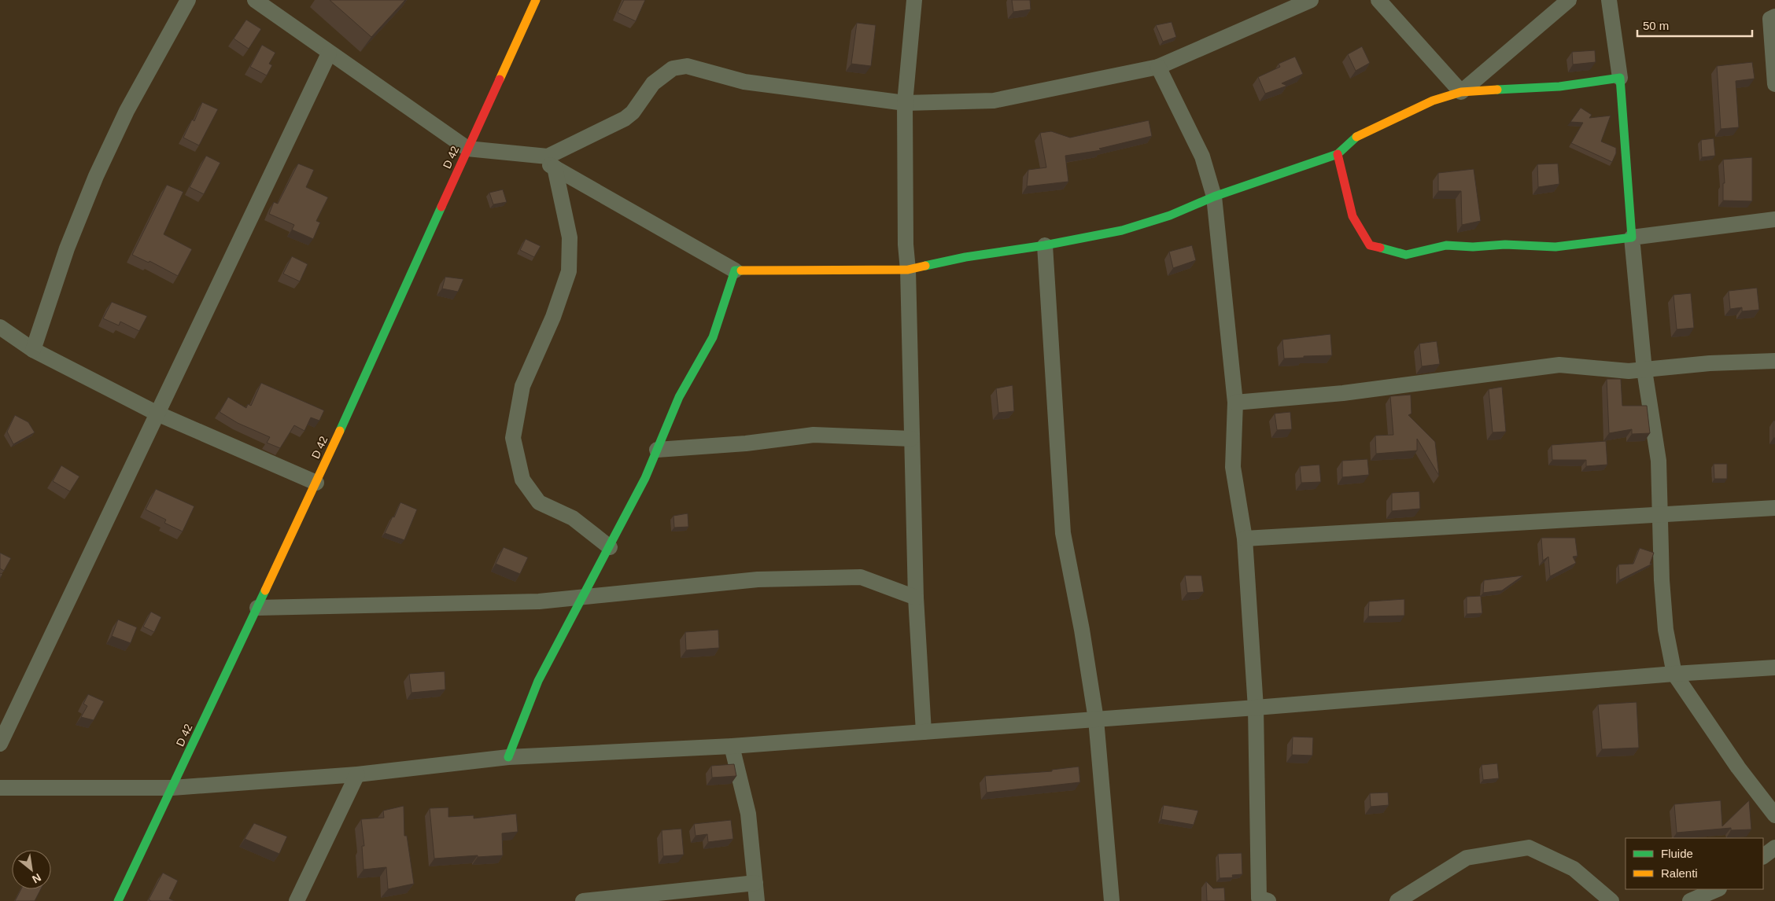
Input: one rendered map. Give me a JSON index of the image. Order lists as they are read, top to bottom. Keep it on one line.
{"streets":{"street":["D 42"]},"legend":["Fluide","Ralenti"],"scale_bar":"50 m","north":"bottom right"}
